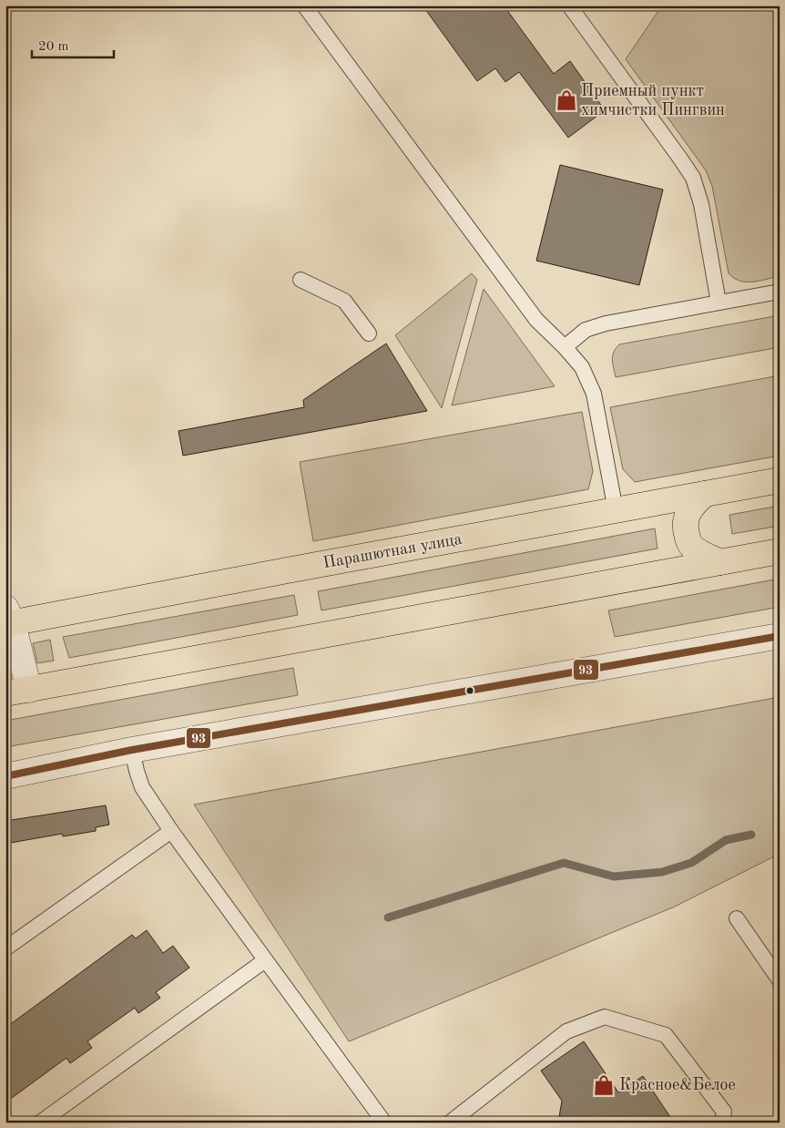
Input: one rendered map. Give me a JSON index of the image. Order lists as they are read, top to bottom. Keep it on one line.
{"streets":{"main road":["Парашютная улица"]},"places":{"shop":["Приемный пункт химчистки Пингвин","Красное&Белое"]},"lines":["transit line 93"],"scale_bar":"20 m"}
